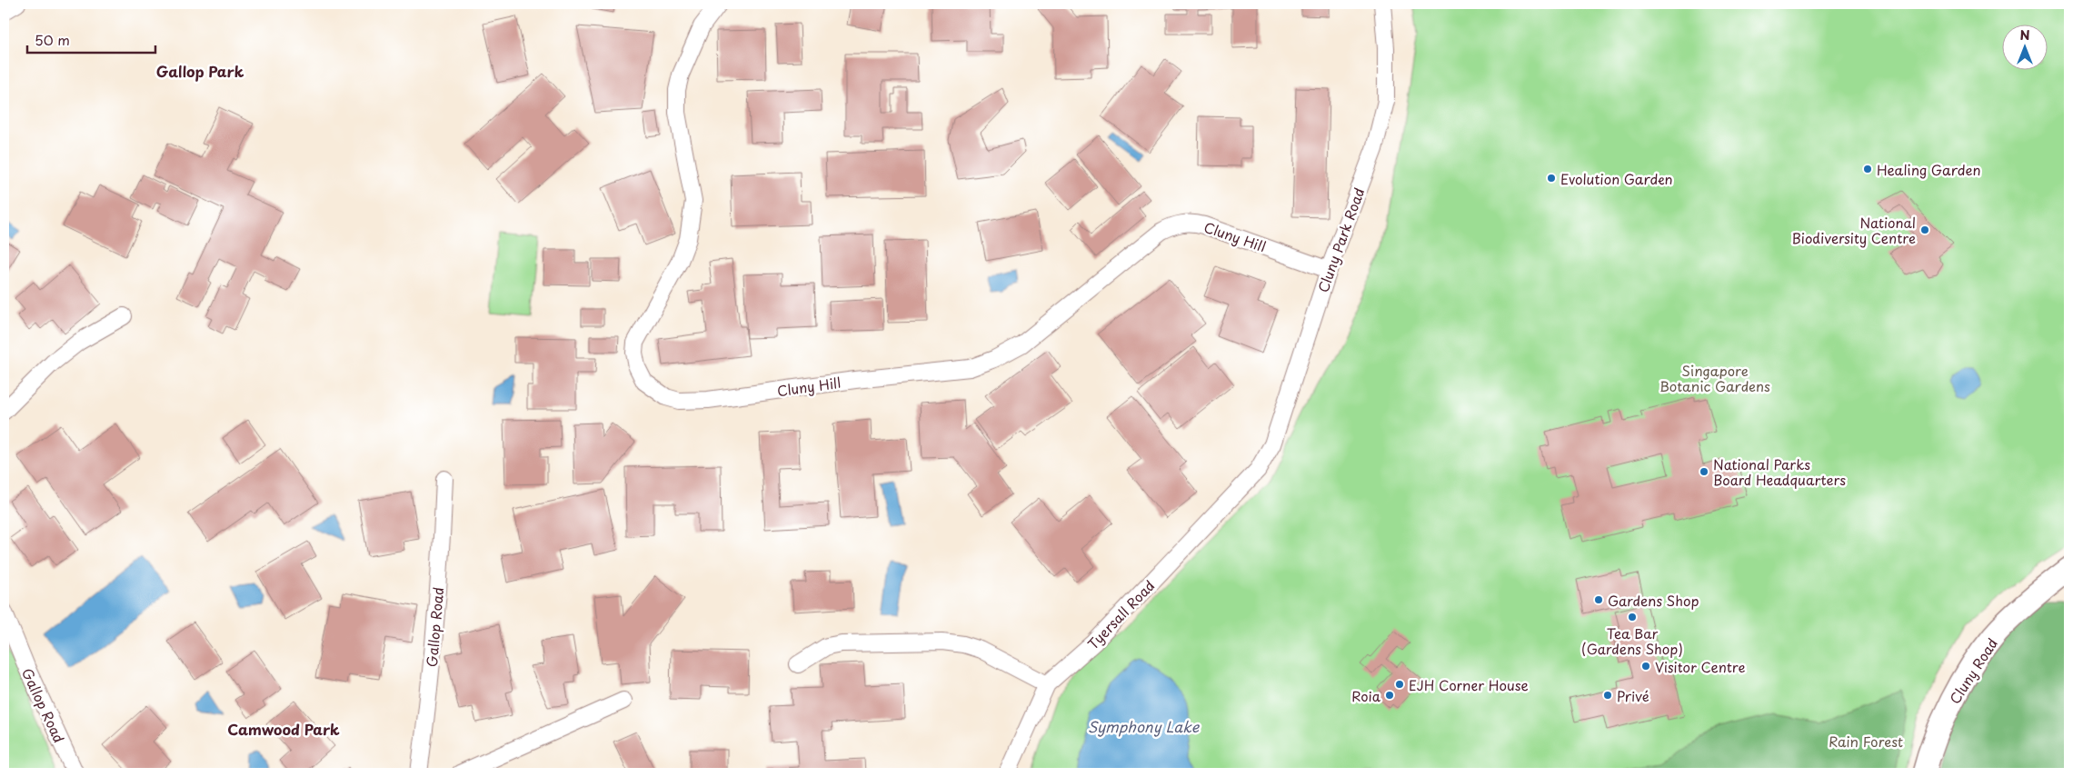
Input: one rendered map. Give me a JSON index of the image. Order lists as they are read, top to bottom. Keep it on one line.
{"streets":{"street":["Cluny Hill","Cluny Park Road","Tyersall Road","Gallop Road","Cluny Road"]},"crossings":[["Cluny Hill","Cluny Park Road"],["Cluny Park Road","Tyersall Road"]],"districts":["Gallop Park","Camwood Park"],"water":["Symphony Lake"],"parks":["Singapore Botanic Gardens","Rain Forest"],"places":["Healing Garden","Evolution Garden","National Biodiversity Centre","National Parks Board Headquarters","Gardens Shop","Tea Bar (Gardens Shop)","Visitor Centre","EJH Corner House","Roia","Privé"],"scale_bar":"50 m","north":"top"}
